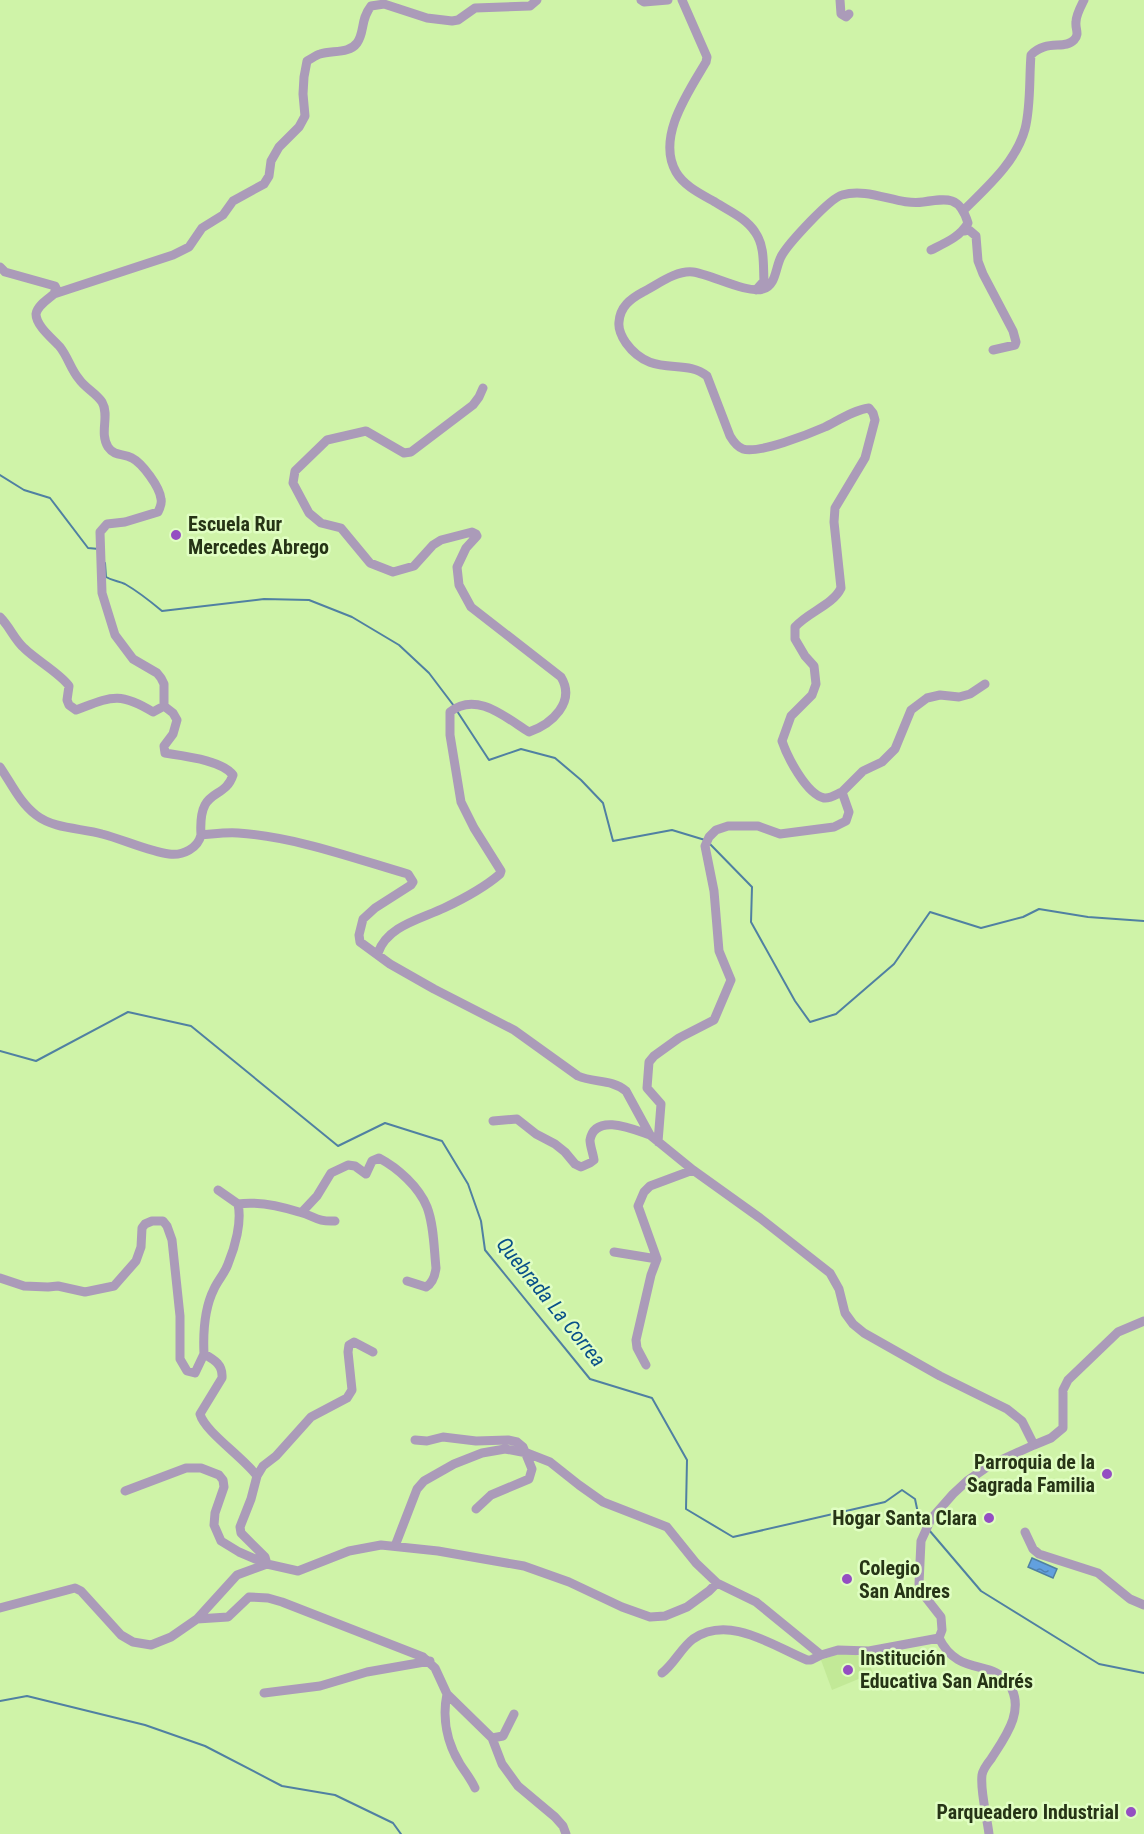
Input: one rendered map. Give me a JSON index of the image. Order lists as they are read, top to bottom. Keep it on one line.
{"water":["Quebrada La Correa"],"places":["Escuela Rur Mercedes Abrego","Parroquia de la Sagrada Familia","Hogar Santa Clara","Colegio San Andres","Institución Educativa San Andrés","Parqueadero Industrial"]}
